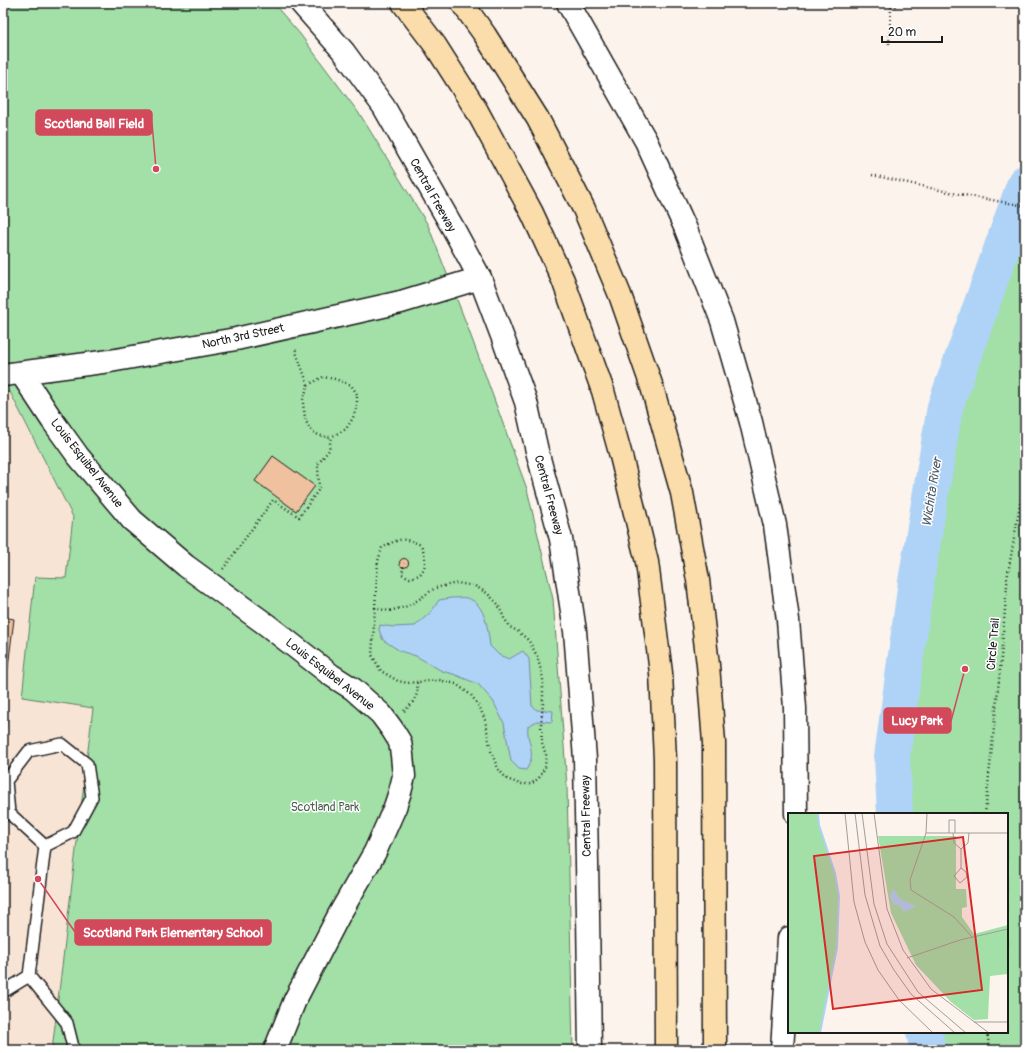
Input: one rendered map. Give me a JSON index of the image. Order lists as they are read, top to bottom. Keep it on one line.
{"streets":{"main road":["Central Freeway","North 3rd Street","Louis Esquibel Avenue"],"path":["Circle Trail"]},"crossings":[["Central Freeway","North 3rd Street"],["North 3rd Street","Louis Esquibel Avenue"]],"water":["Wichita River"],"parks":["Scotland Park"],"places":["Scotland Ball Field","Lucy Park","Scotland Park Elementary School"],"scale_bar":"20 m"}
